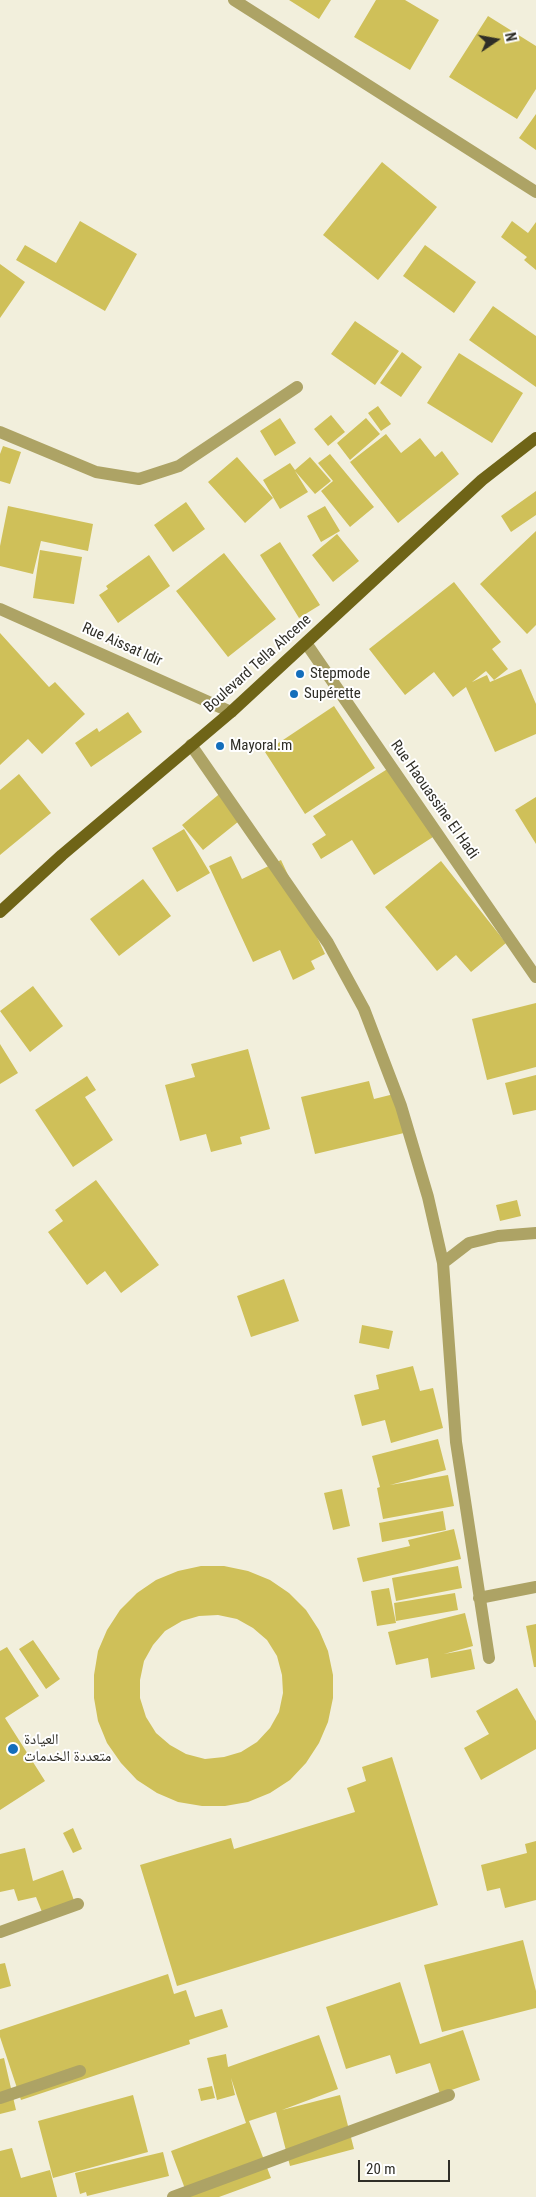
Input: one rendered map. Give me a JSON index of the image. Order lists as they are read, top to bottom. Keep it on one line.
{"streets":{"main road":["Boulevard Tella Ahcene"],"street":["Rue Aissat Idir","Rue Haouassine El Hadi"]},"crossings":[["Rue Aissat Idir","Boulevard Tella Ahcene"],["Boulevard Tella Ahcene","Rue Haouassine El Hadi"]],"places":["Stepmode","Supérette","Mayoral.m","العيادة متعددة الخدمات"],"scale_bar":"20 m","north":"right"}
